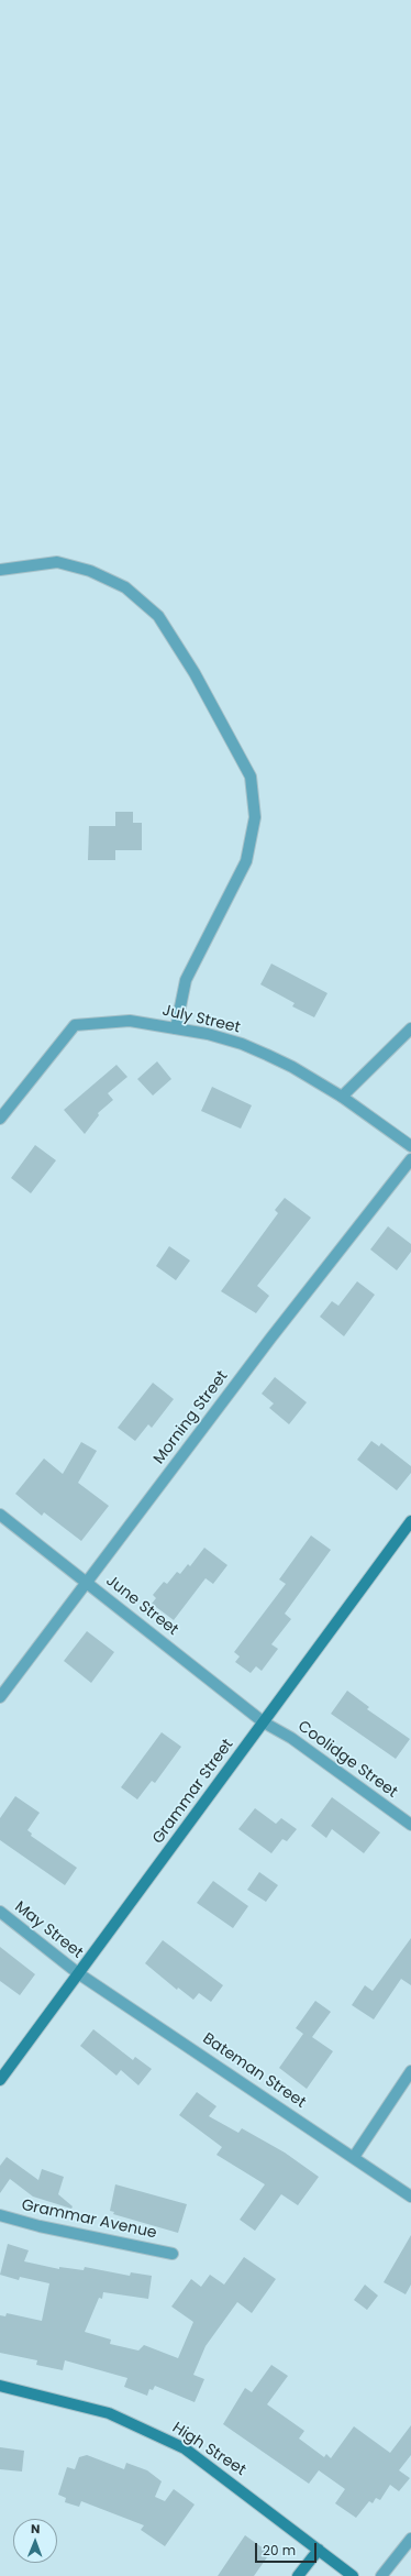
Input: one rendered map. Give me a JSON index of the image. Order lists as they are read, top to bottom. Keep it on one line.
{"streets":{"street":["July Street","Morning Street","June Street","Coolidge Street","Grammar Street","May Street","Bateman Street","Grammar Avenue","High Street"]},"crossings":[["Morning Street","June Street"],["June Street","Coolidge Street"],["June Street","Grammar Street"],["Coolidge Street","Grammar Street"],["Grammar Street","May Street"],["Grammar Street","Bateman Street"],["May Street","Bateman Street"]],"scale_bar":"20 m","north":"top"}
